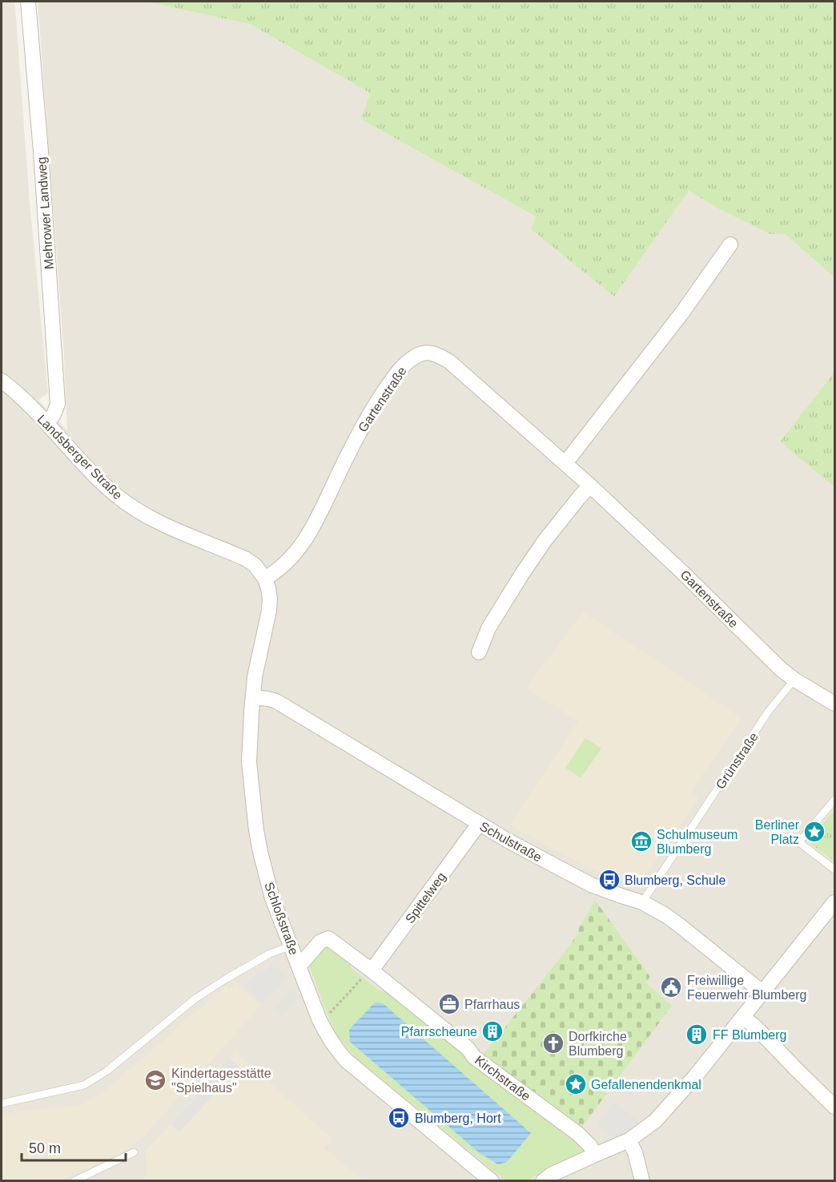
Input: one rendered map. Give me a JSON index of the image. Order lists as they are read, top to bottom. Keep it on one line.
{"streets":{"street":["Mehrower Landweg","Gartenstraße","Landsberger Straße","Schulstraße","Spittelweg","Schloßstraße","Kirchstraße"],"lane":["Grünstraße"]},"crossings":[["Mehrower Landweg","Landsberger Straße"],["Gartenstraße","Landsberger Straße"],["Gartenstraße","Grünstraße"],["Gartenstraße","Schloßstraße"],["Landsberger Straße","Schloßstraße"],["Grünstraße","Schulstraße"],["Schulstraße","Spittelweg"],["Schulstraße","Schloßstraße"],["Spittelweg","Kirchstraße"],["Schloßstraße","Kirchstraße"]],"places":{"place":["Berliner Platz","Gefallenendenkmal"],"museum":["Schulmuseum Blumberg"],"bus stop":["Blumberg, Schule","Blumberg, Hort"],"public building":["Freiwillige Feuerwehr Blumberg"],"office":["Pfarrhaus"],"building":["Pfarrscheune","FF Blumberg"],"church":["Dorfkirche Blumberg"],"school or university":["Kindertagesstätte \"Spielhaus\""]},"scale_bar":"50 m"}
